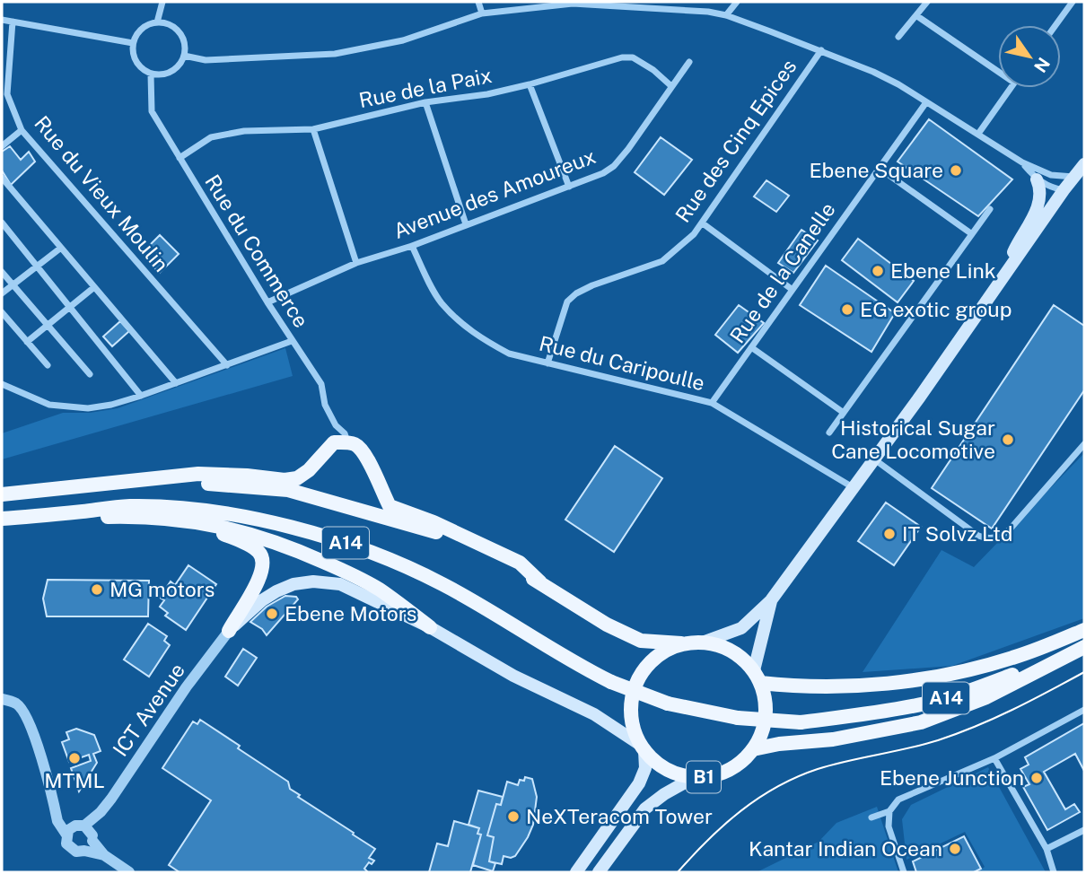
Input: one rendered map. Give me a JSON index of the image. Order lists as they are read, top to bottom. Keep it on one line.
{"streets":{"main road":["A14","B1"],"street":["Rue de la Paix","Rue des Cinq Epices","Rue du Vieux Moulin","Avenue des Amoureux","Rue du Commerce","Rue de la Canelle","Rue du Caripoulle","ICT Avenue"]},"crossings":[["Rue de la Paix","Avenue des Amoureux"],["Rue de la Paix","Rue du Commerce"],["Rue des Cinq Epices","Rue du Caripoulle"],["Avenue des Amoureux","Rue du Commerce"],["Avenue des Amoureux","Rue du Caripoulle"],["Rue de la Canelle","Rue du Caripoulle"],["A14","B1"]],"places":["Ebene Square","Ebene Link","EG exotic group","Historical Sugar Cane Locomotive","IT Solvz Ltd","MG motors","Ebene Motors","MTML","Ebene Junction","NeXTeracom Tower","Kantar Indian Ocean"],"north":"bottom right"}
